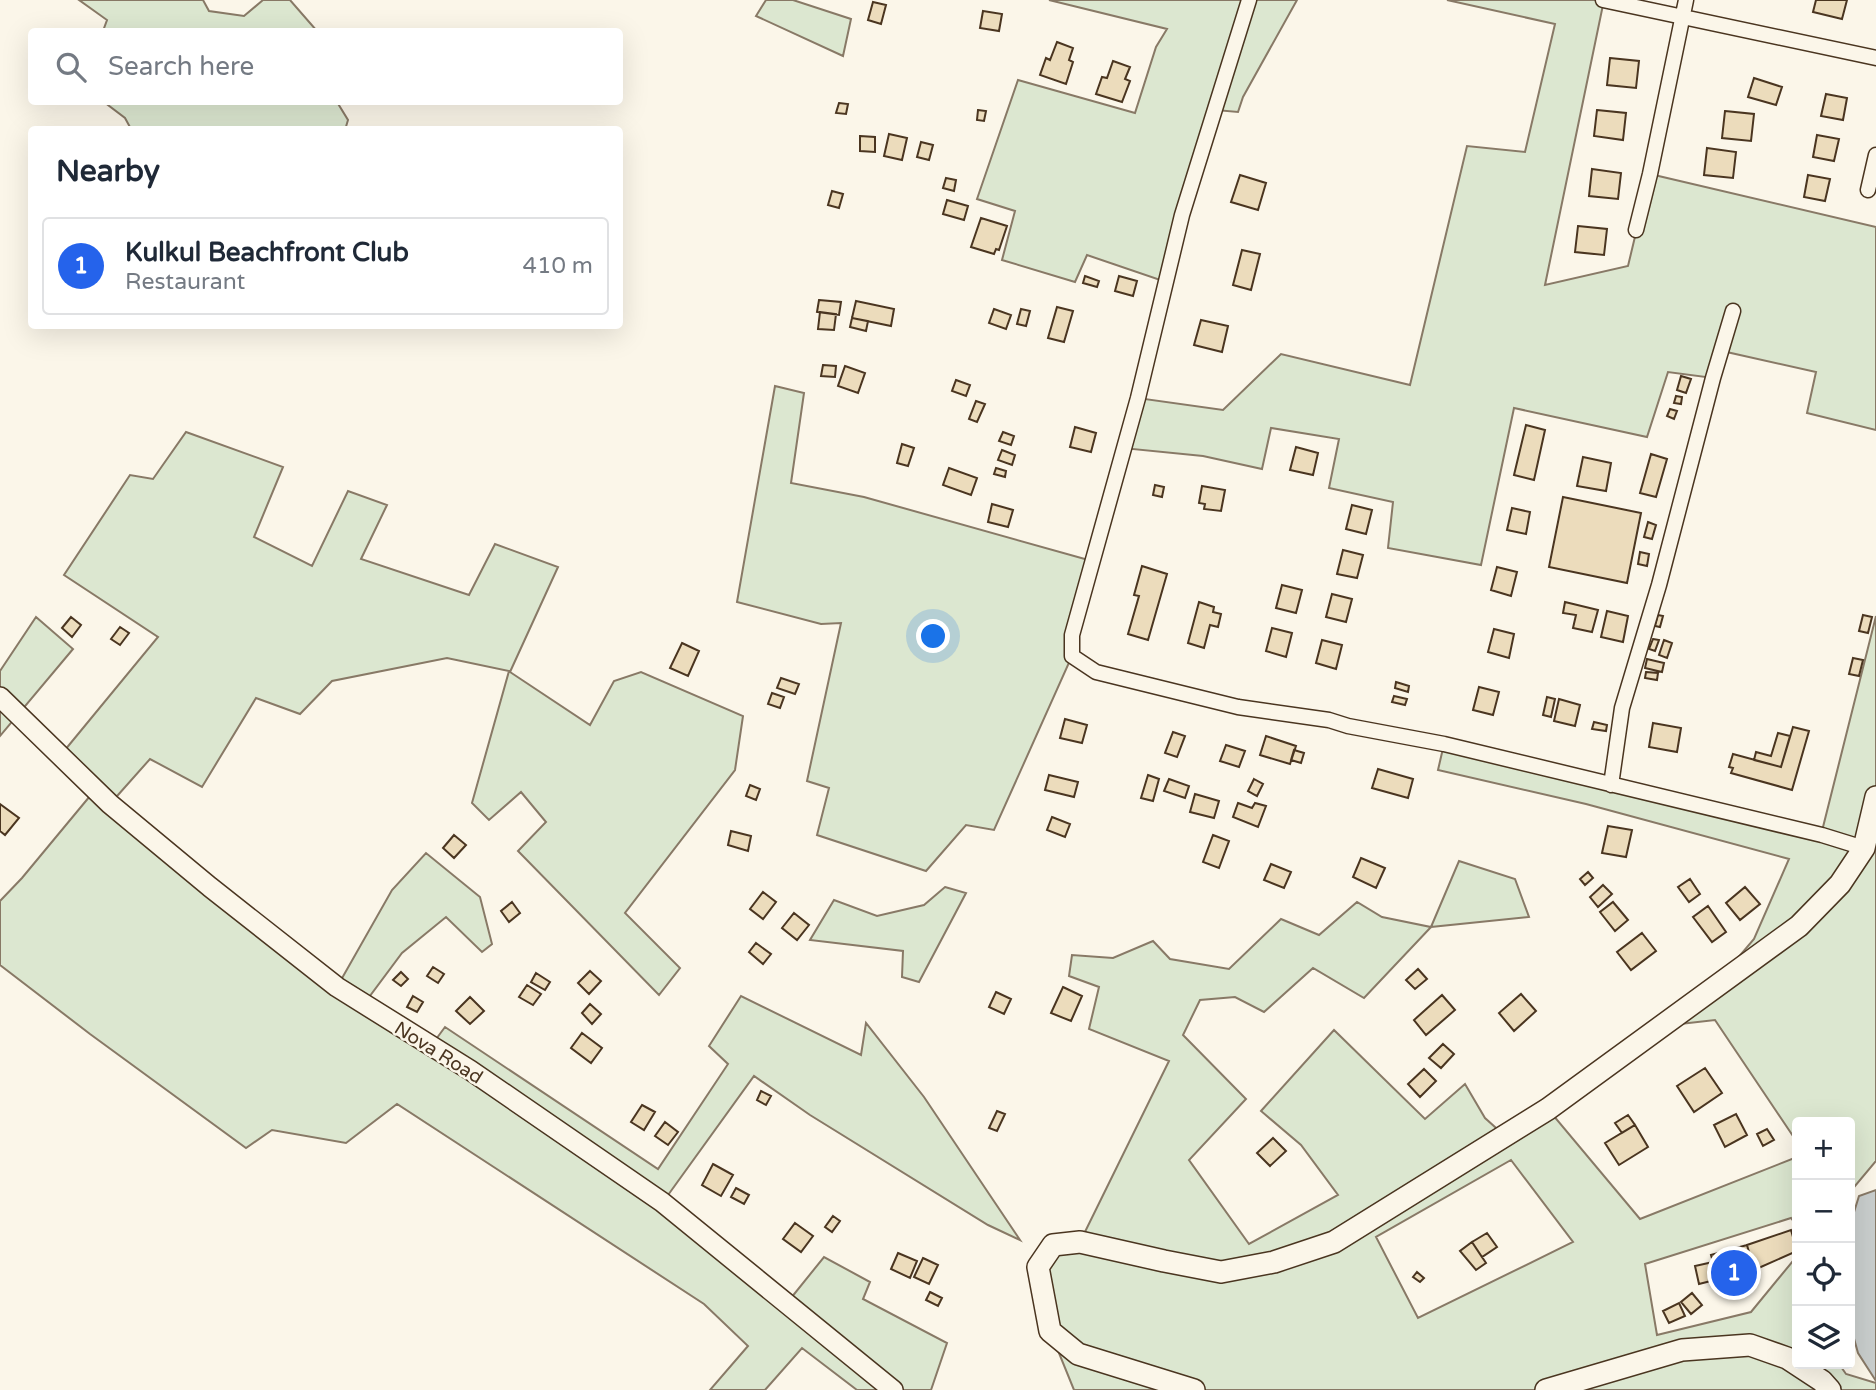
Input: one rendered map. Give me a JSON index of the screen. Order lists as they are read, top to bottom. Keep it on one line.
{"streets":{"street":["Nova Road"]},"page":{"search":"Search here","heading":"Nearby","list":[{"mark":"1","name":"Kulkul Beachfront Club","note":"Restaurant","value":"410 m"}],"map_buttons":["+","−"],"pins":"1"}}
